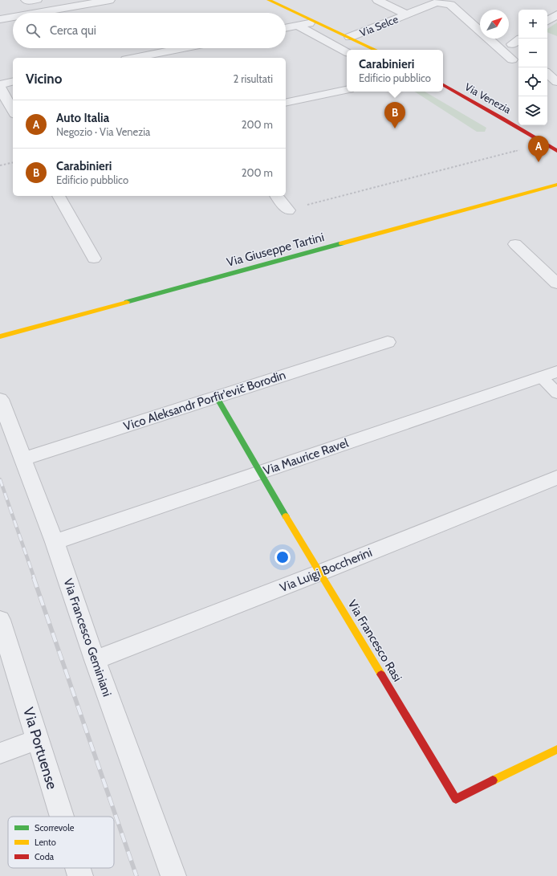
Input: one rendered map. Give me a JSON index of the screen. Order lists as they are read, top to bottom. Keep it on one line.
{"streets":{"street":["Via Selce","Via Venezia","Via Giuseppe Tartini","Vico Aleksandr Porfir'evič Borodin","Via Maurice Ravel","Via Luigi Boccherini","Via Francesco Geminiani","Via Francesco Rasi","Via Portuense"]},"crossings":[["Vico Aleksandr Porfir'evič Borodin","Via Francesco Geminiani"],["Vico Aleksandr Porfir'evič Borodin","Via Francesco Rasi"],["Via Maurice Ravel","Via Francesco Geminiani"],["Via Maurice Ravel","Via Francesco Rasi"],["Via Luigi Boccherini","Via Francesco Geminiani"],["Via Luigi Boccherini","Via Francesco Rasi"]],"legend":["Scorrevole","Lento","Coda"],"north":"top right","page":{"map_buttons":["+","−"],"search":"Cerca qui","popup":["Carabinieri","Edificio pubblico"],"heading":["Vicino","2 risultati"],"list":[{"mark":"A","name":"Auto Italia","note":"Negozio · Via Venezia","value":"200 m"},{"mark":"B","name":"Carabinieri","note":"Edificio pubblico","value":"200 m"}],"pins":["B","A"]}}
